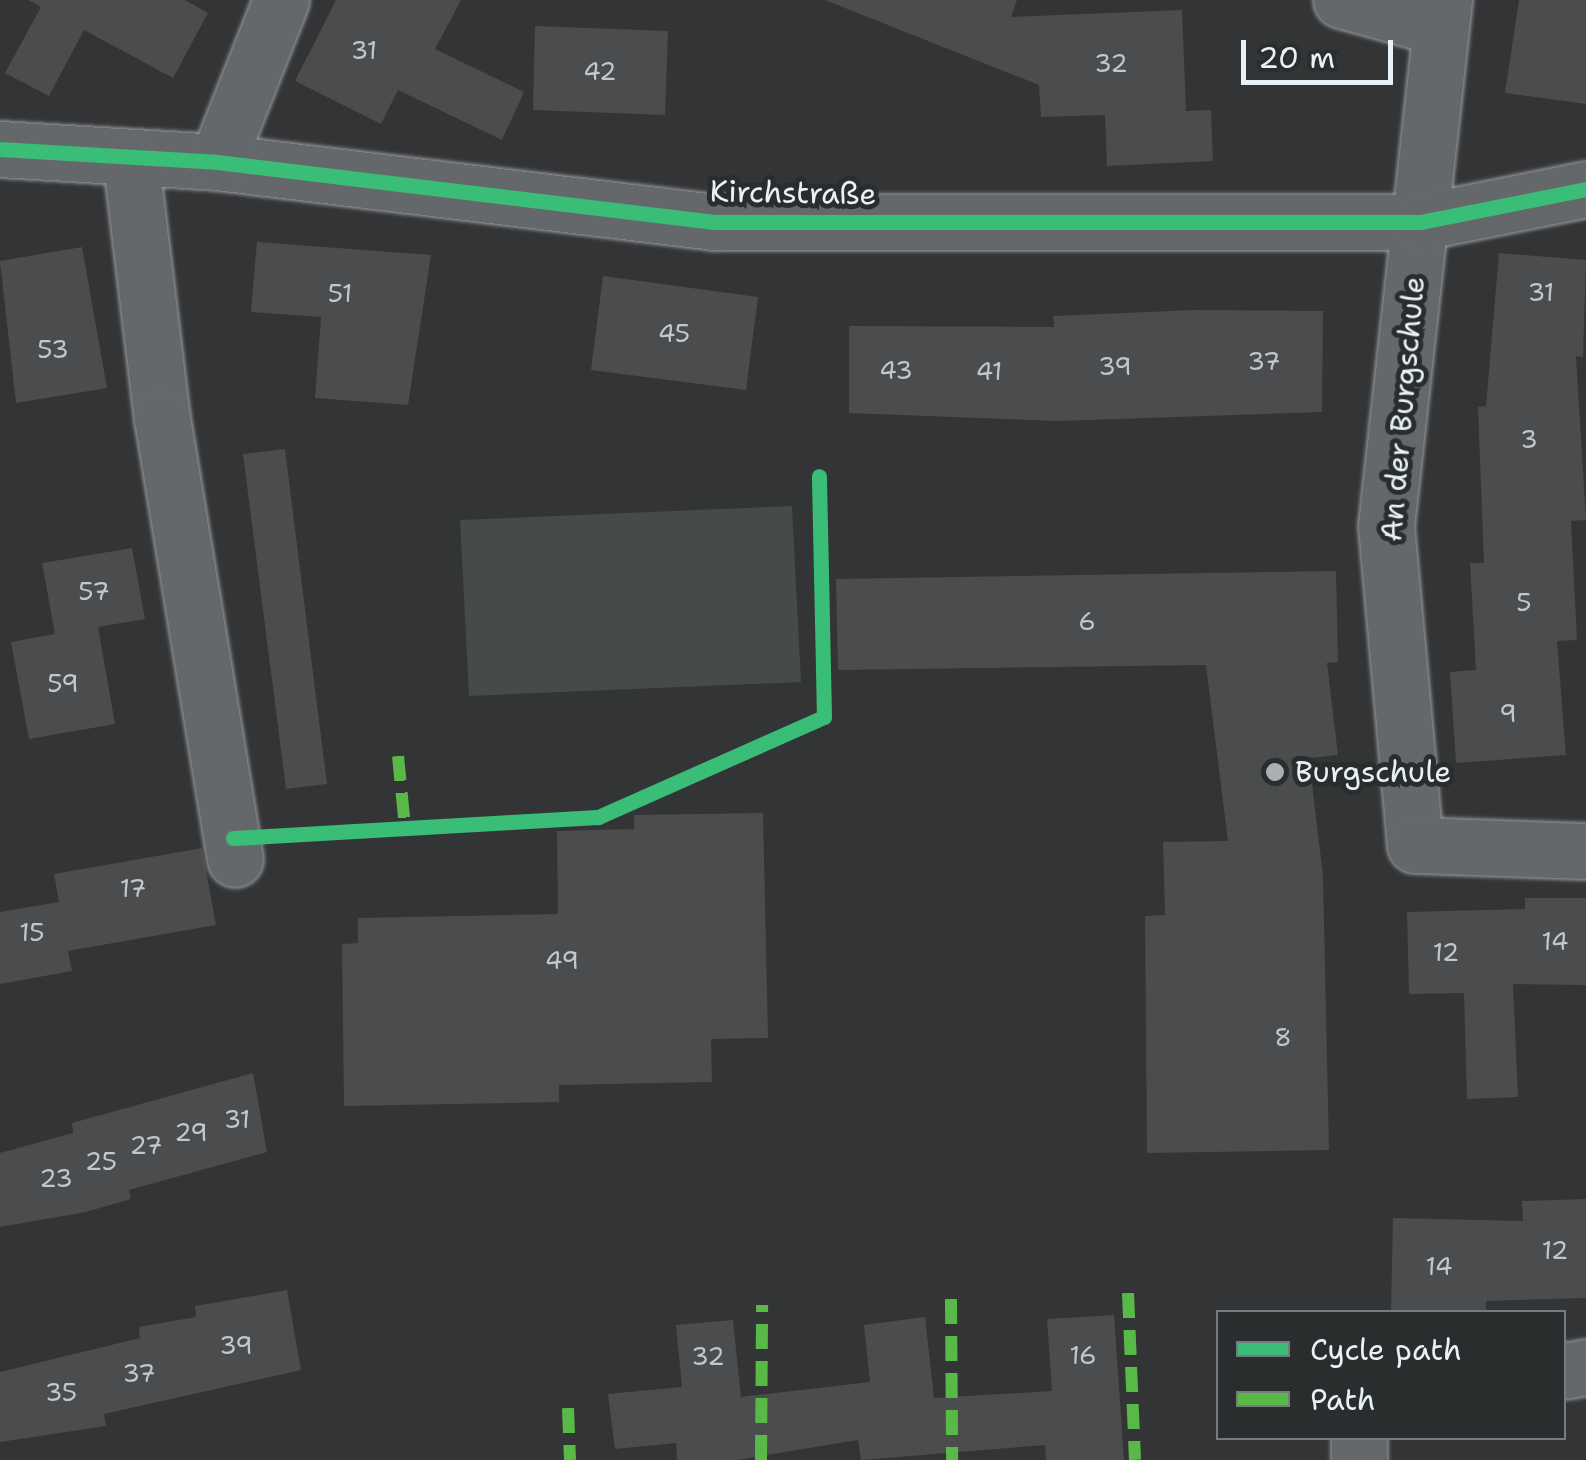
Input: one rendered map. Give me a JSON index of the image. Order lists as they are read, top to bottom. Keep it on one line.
{"streets":{"street":["Kirchstraße","An der Burgschule"]},"crossings":[["Kirchstraße","An der Burgschule"]],"places":["Burgschule"],"house_numbers":["31","32","42","31","51","45","53","37","39","43","41","3","57","5","6","59","9","17","15","14","12","49","8","31","29","27","25","23","12","14","39","16","32","37","35"],"legend":["Cycle path","Path"],"scale_bar":"20 m"}
